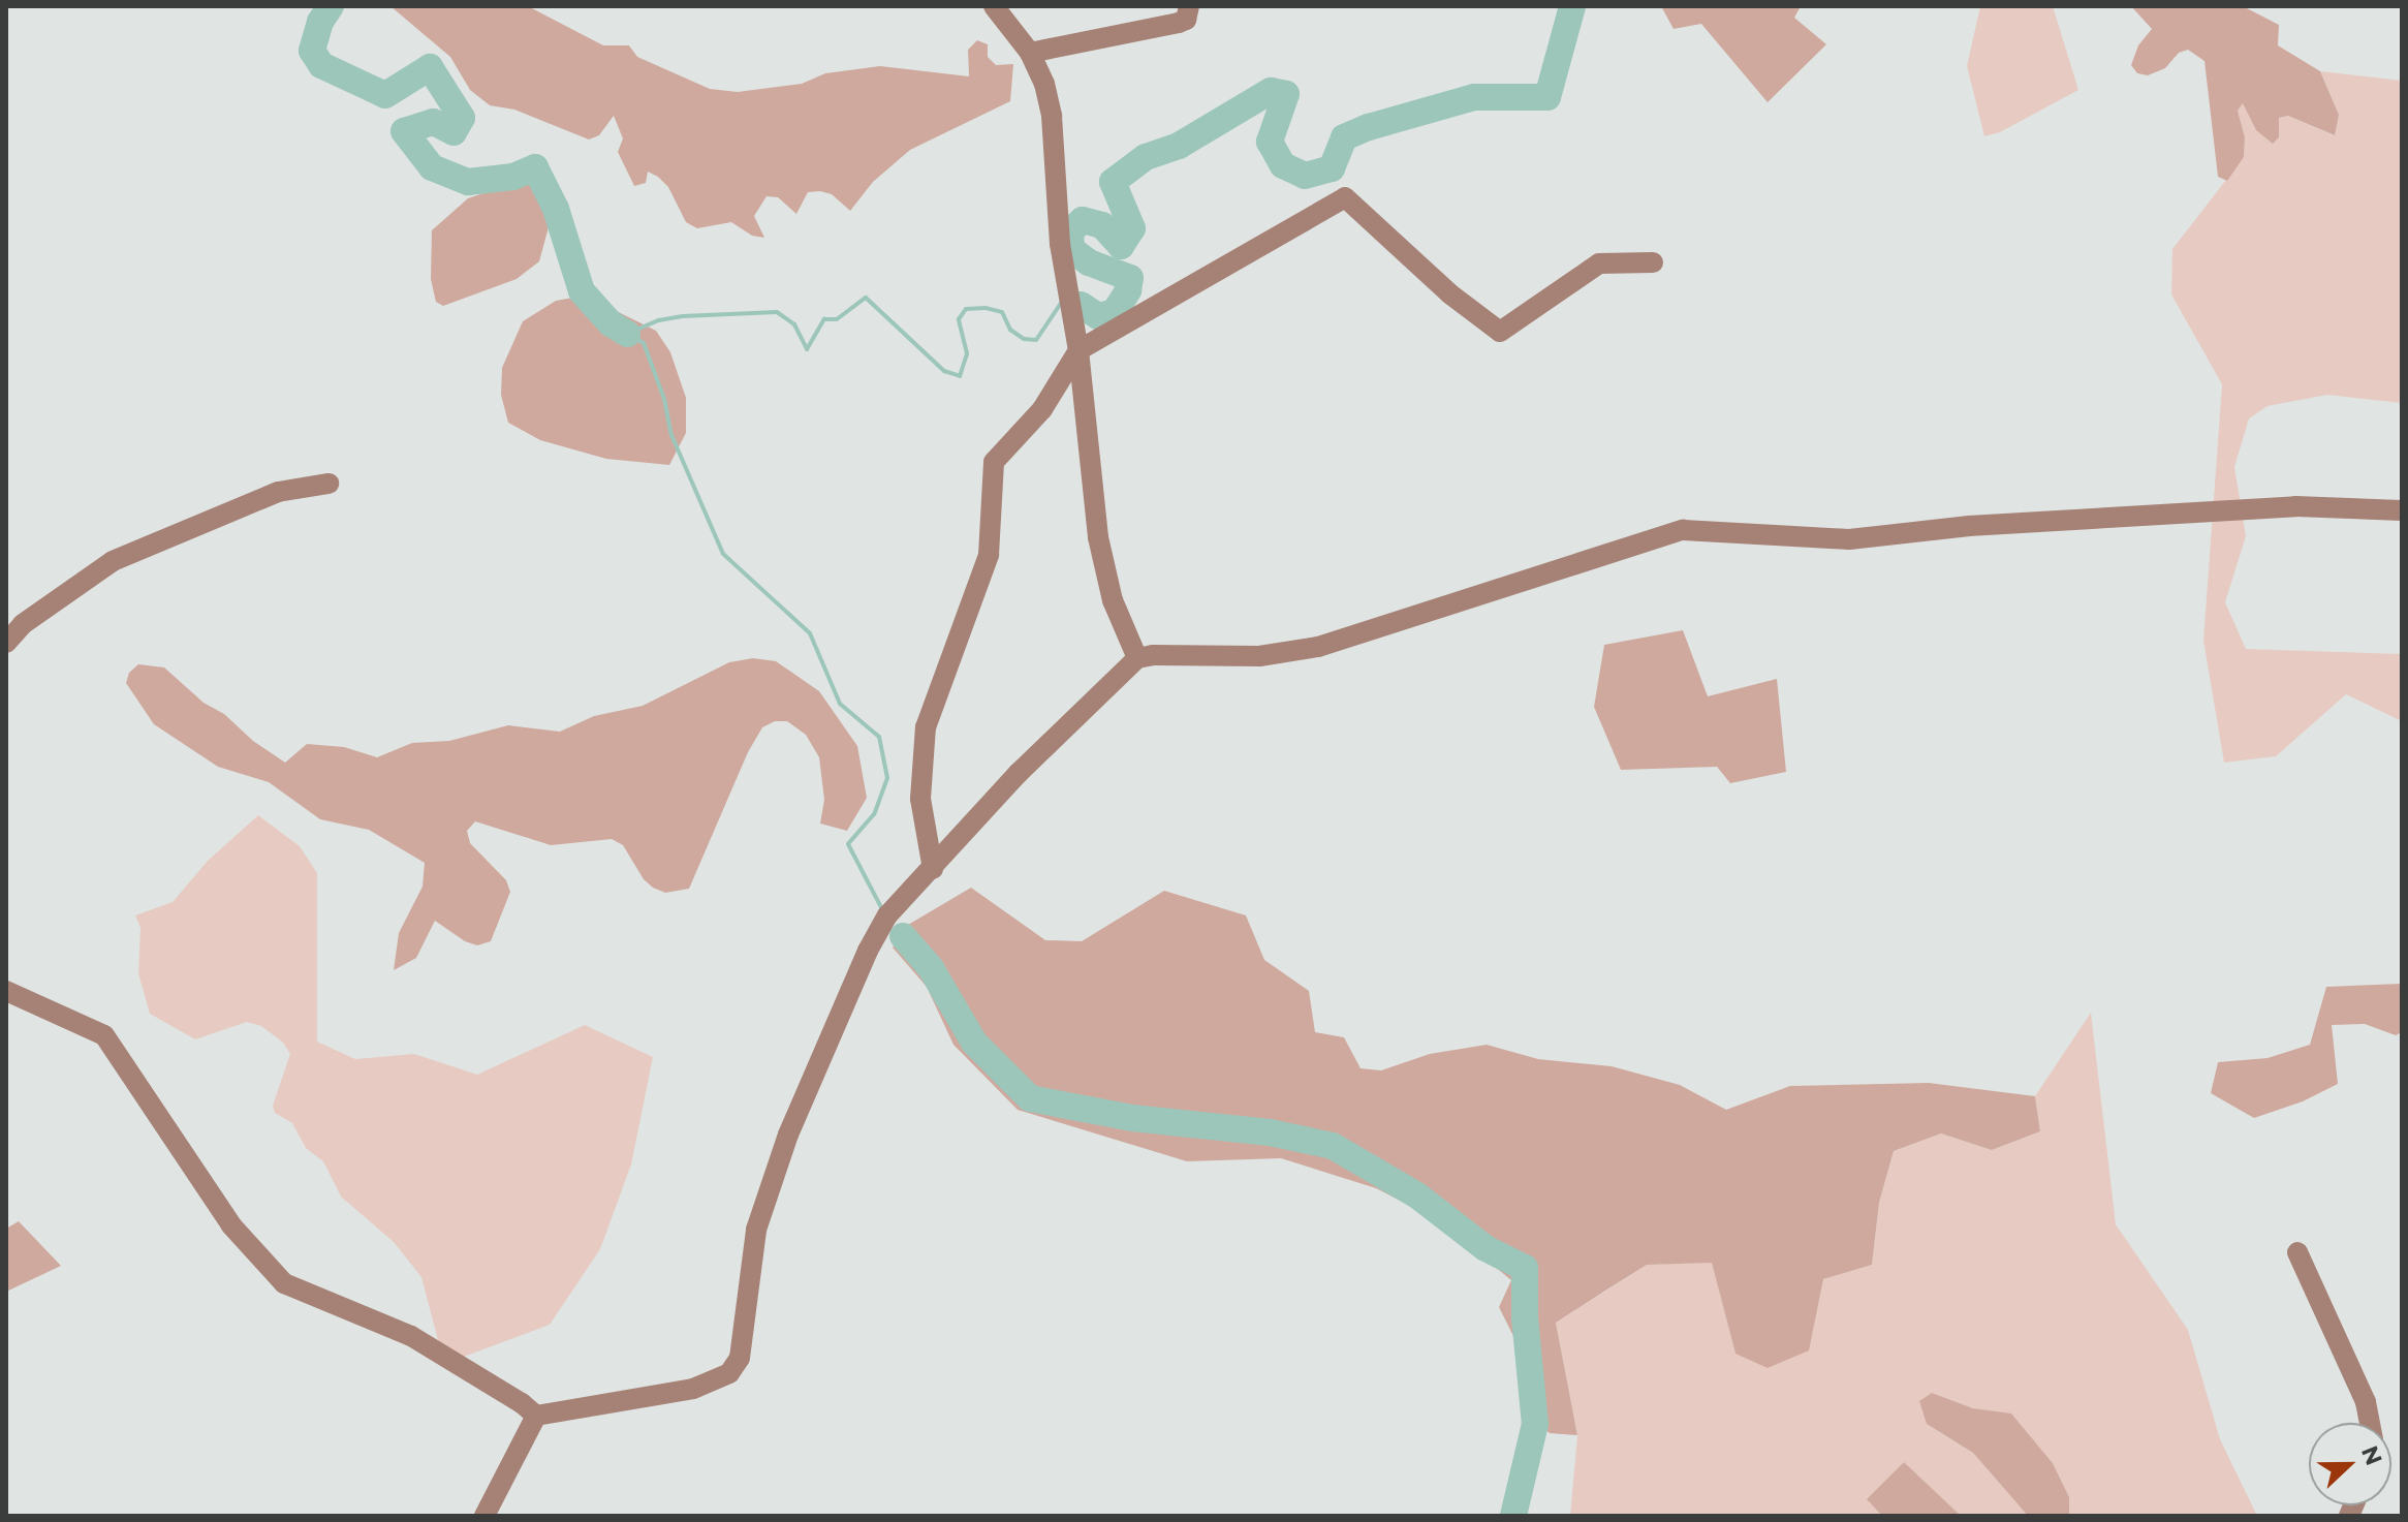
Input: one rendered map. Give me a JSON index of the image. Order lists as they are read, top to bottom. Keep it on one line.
{"north":"right"}
